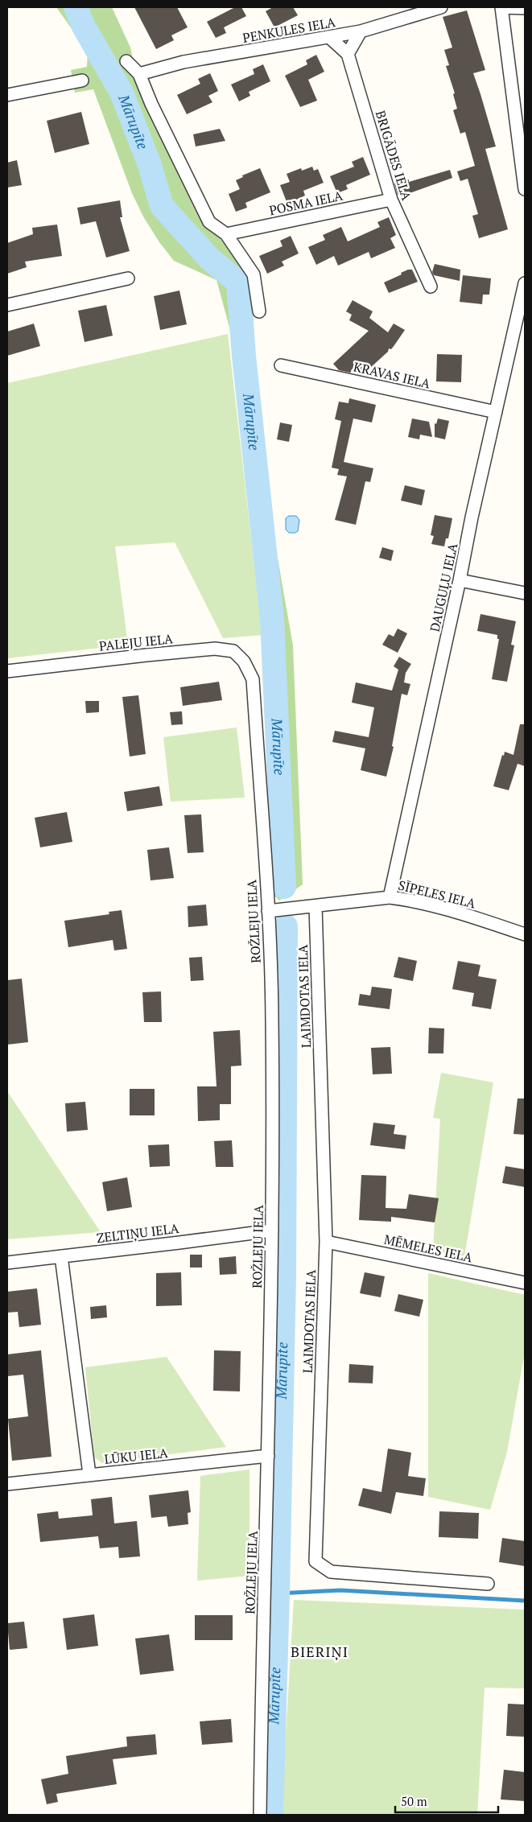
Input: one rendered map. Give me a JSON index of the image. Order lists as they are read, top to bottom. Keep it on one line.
{"streets":{"street":["PENKULES IELA","BRIGĀDES IELA","POSMA IELA","KRAVAS IELA","DAUGUĻU IELA","PALEJU IELA","SĪPELES IELA","ROŽLEJU IELA","LAIMDOTAS IELA","ZELTIŅU IELA","MĒMELES IELA","LŪKU IELA"]},"crossings":[["BRIGĀDES IELA","POSMA IELA"],["KRAVAS IELA","DAUGUĻU IELA"],["DAUGUĻU IELA","SĪPELES IELA"],["PALEJU IELA","ROŽLEJU IELA"],["SĪPELES IELA","ROŽLEJU IELA"],["SĪPELES IELA","LAIMDOTAS IELA"],["ROŽLEJU IELA","ZELTIŅU IELA"],["ROŽLEJU IELA","LŪKU IELA"],["LAIMDOTAS IELA","MĒMELES IELA"]],"districts":["BIERIŅI"],"water":["Mārupīte"],"scale_bar":"50 m"}
